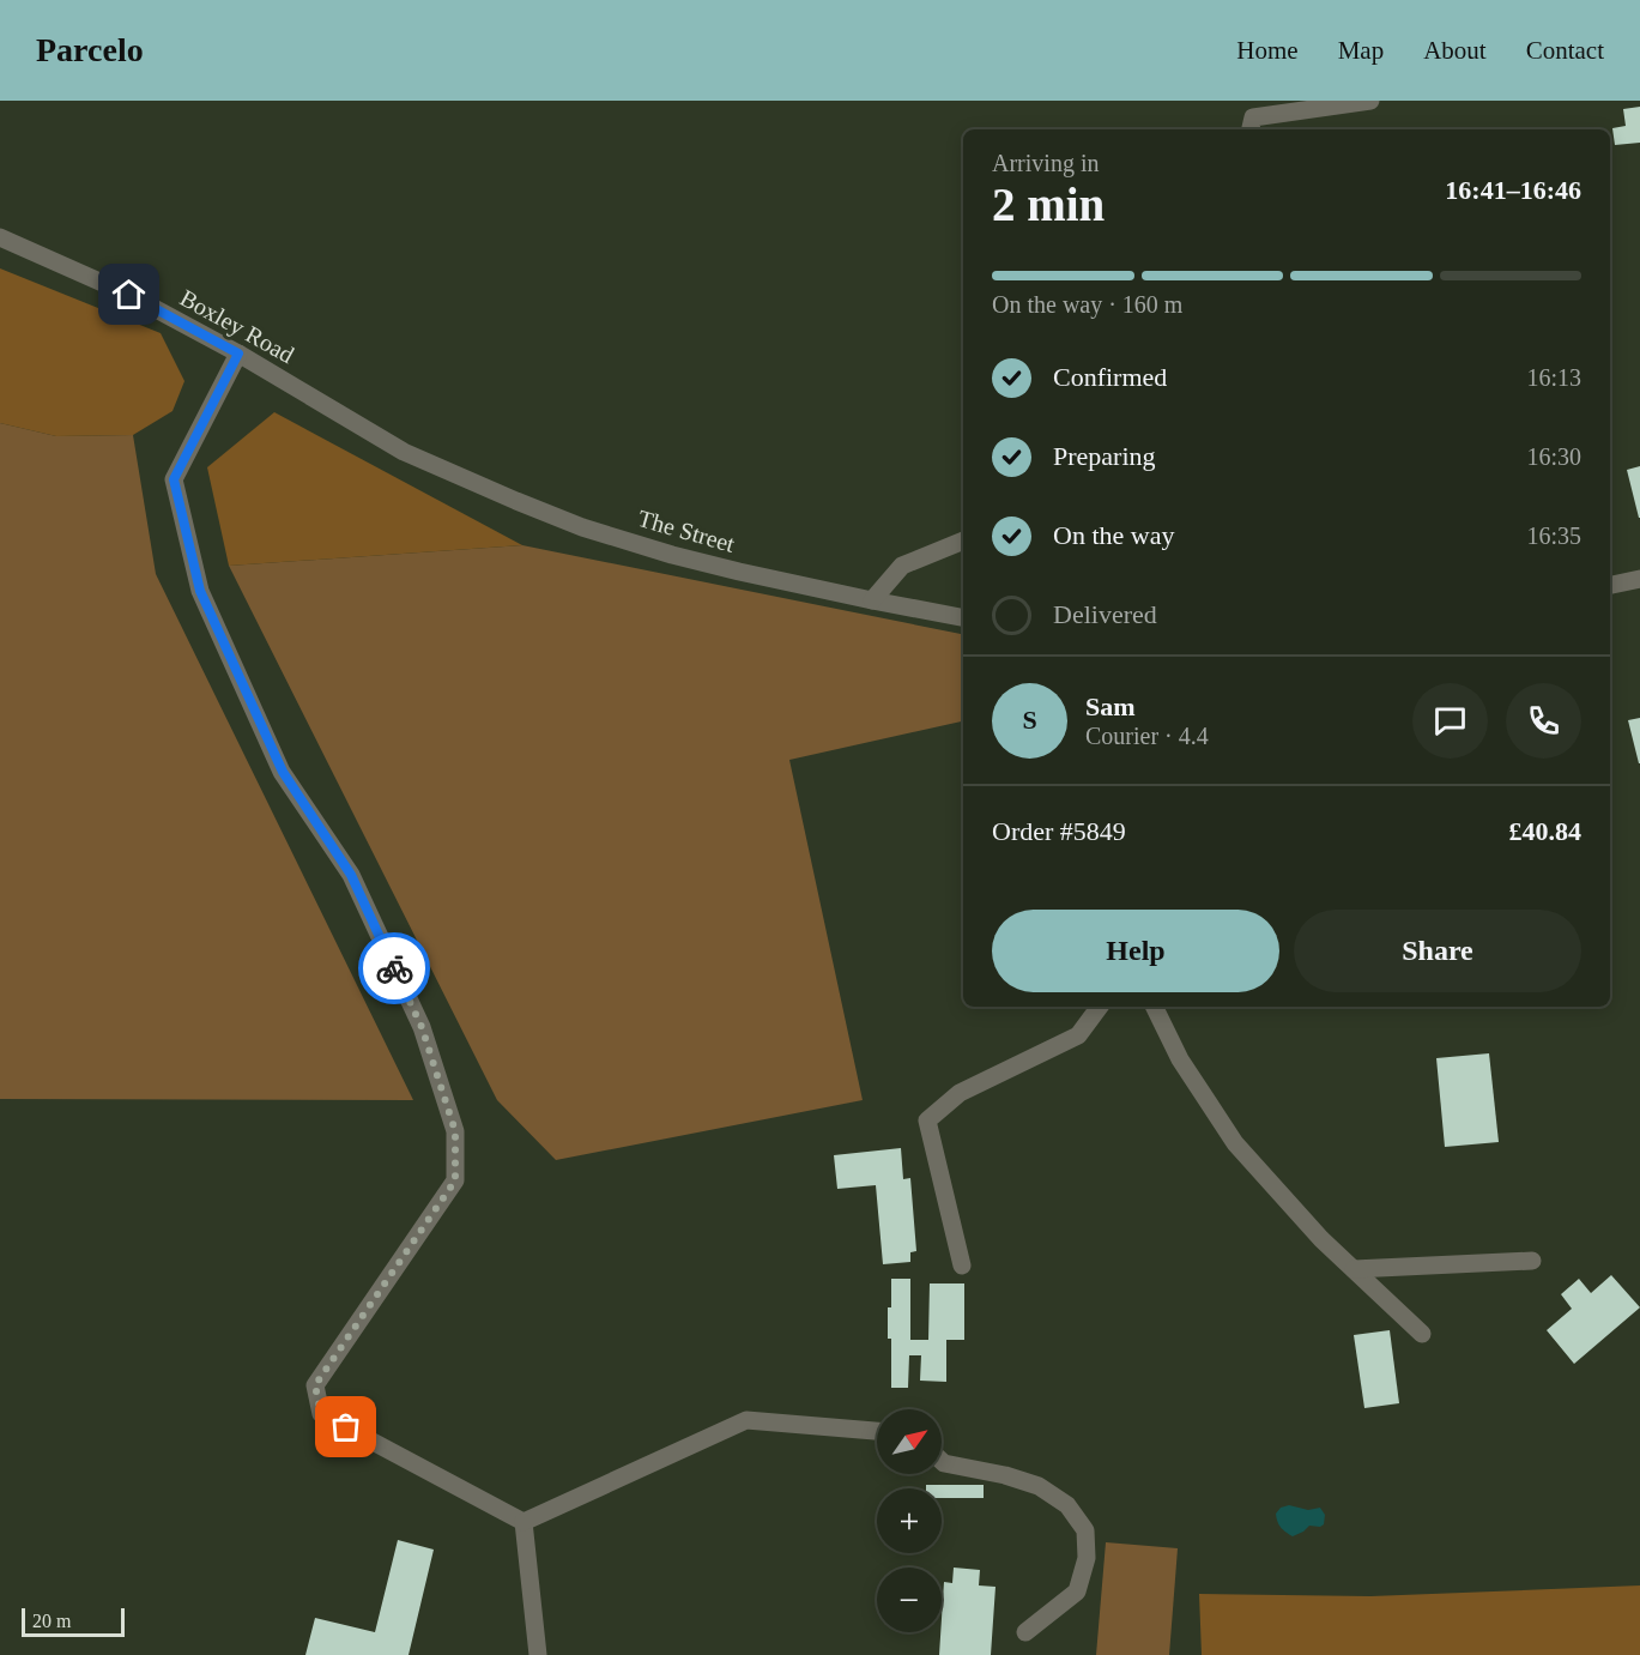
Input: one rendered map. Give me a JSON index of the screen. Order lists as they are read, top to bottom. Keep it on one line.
{"streets":{"street":["Boxley Road","The Street"]},"crossings":[["Boxley Road","The Street"]],"scale_bar":"20 m","north":"top right","page":{"header":"Parcelo","nav":["Home","Map","About","Contact"],"heading":["2 min","Arriving in","16:41–16:46"],"panel":["Sam","Courier · 4.4","Order #5849","£40.84"],"bar":"On the way · 160 m","list":[["Confirmed","16:13"],["Preparing","16:30"],["On the way","16:35"],"Delivered"],"round":"S","buttons":["Help","Share"],"map_buttons":["+","−"],"scale":"20 m"}}
